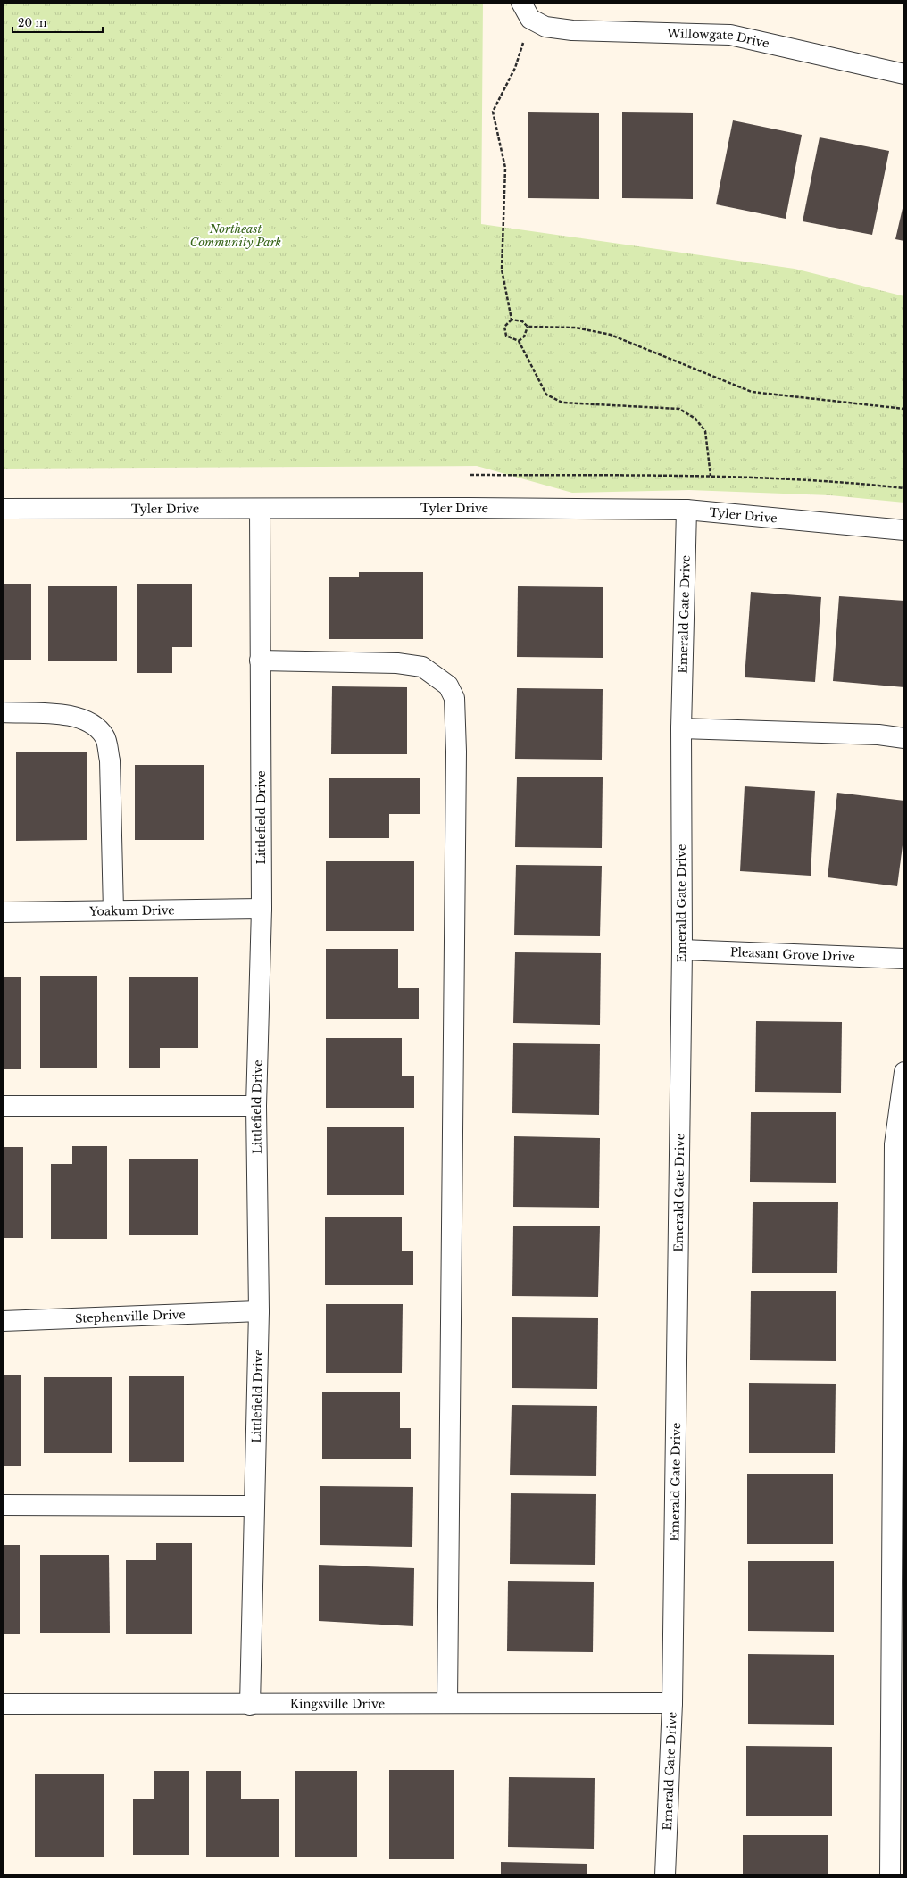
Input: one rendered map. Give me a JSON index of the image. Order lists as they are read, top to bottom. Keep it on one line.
{"streets":{"street":["Willowgate Drive","Tyler Drive","Emerald Gate Drive","Littlefield Drive","Yoakum Drive","Pleasant Grove Drive","Stephenville Drive","Kingsville Drive"]},"crossings":[["Tyler Drive","Emerald Gate Drive"],["Tyler Drive","Littlefield Drive"],["Emerald Gate Drive","Pleasant Grove Drive"],["Emerald Gate Drive","Kingsville Drive"],["Littlefield Drive","Yoakum Drive"],["Littlefield Drive","Stephenville Drive"],["Littlefield Drive","Kingsville Drive"]],"parks":["Northeast Community Park"],"scale_bar":"20 m"}
